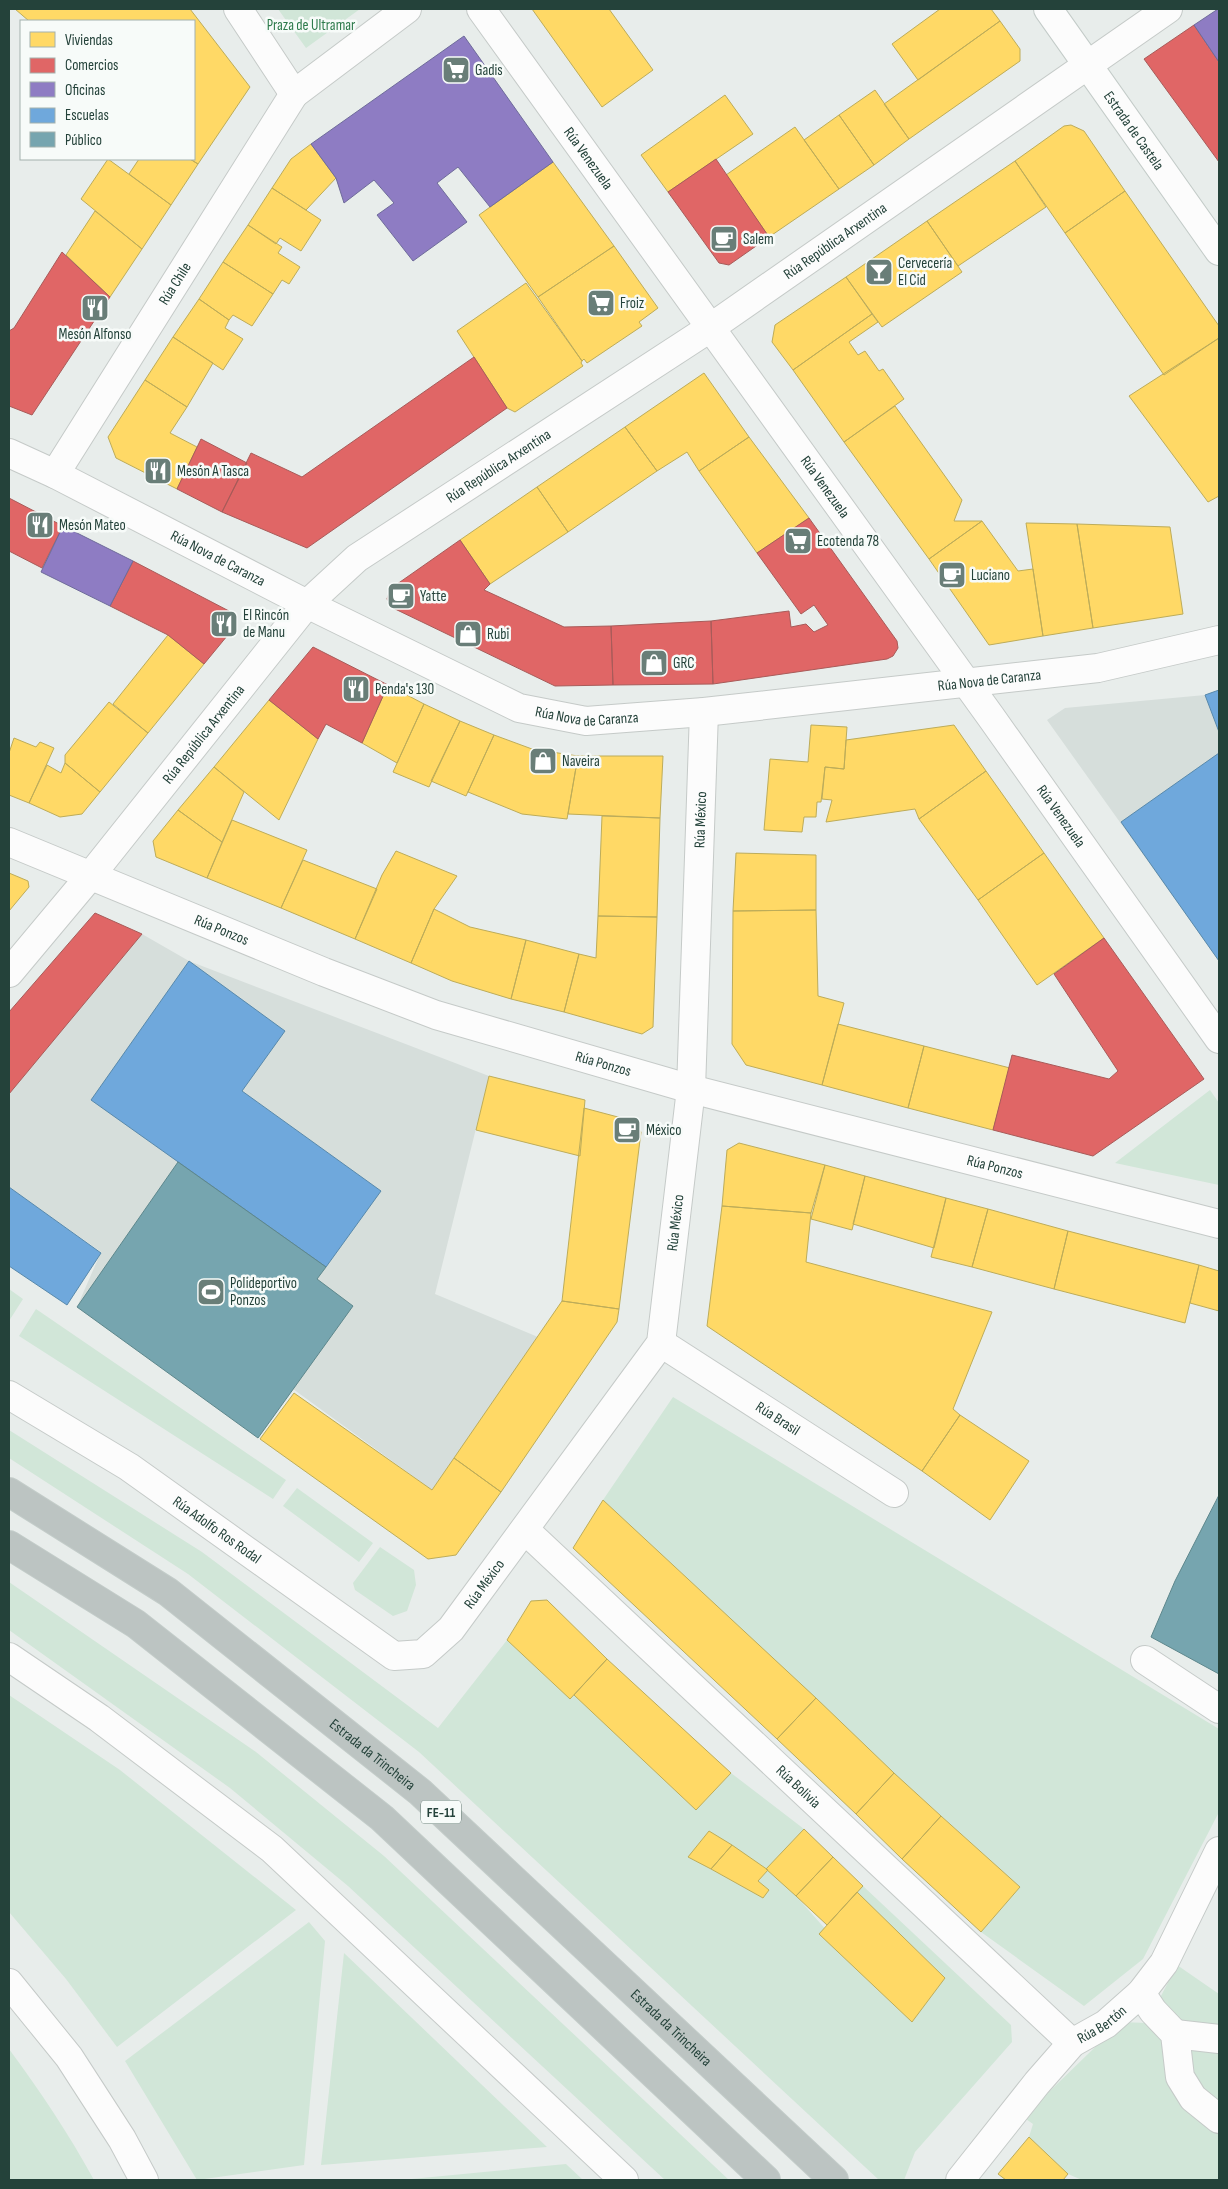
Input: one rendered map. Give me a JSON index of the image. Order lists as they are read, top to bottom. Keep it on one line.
{"streets":{"highway":["Estrada da Trincheira","FE-11"],"street":["Estrada de Castela","Rúa Venezuela","Rúa República Arxentina","Rúa Chile","Rúa Nova de Caranza","Rúa México","Rúa Ponzos","Rúa Brasil","Rúa Adolfo Ros Rodal","Rúa Bolivia","Rúa Bertón"]},"crossings":[["Estrada de Castela","Rúa República Arxentina"],["Rúa Venezuela","Rúa República Arxentina"],["Rúa Venezuela","Rúa Nova de Caranza"],["Rúa República Arxentina","Rúa Nova de Caranza"],["Rúa República Arxentina","Rúa Ponzos"],["Rúa Chile","Rúa Nova de Caranza"],["Rúa Nova de Caranza","Rúa México"],["Rúa México","Rúa Ponzos"],["Rúa México","Rúa Brasil"],["Rúa México","Rúa Adolfo Ros Rodal"],["Rúa México","Rúa Bolivia"],["Rúa Bolivia","Rúa Bertón"]],"parks":["Praza de Ultramar"],"places":{"supermarket":["Gadis","Froiz","Ecotenda 78"],"cafe":["Salem","Luciano","Yatte","México"],"bar":["Cervecería El Cid"],"restaurant":["Mesón Alfonso","Mesón A Tasca","Mesón Mateo","El Rincón de Manu","Penda's 130"],"shop":["Rubi","GRC","Naveira"],"sports":["Polideportivo Ponzos"]},"legend":["Viviendas","Comercios","Oficinas","Escuelas","Público"]}
